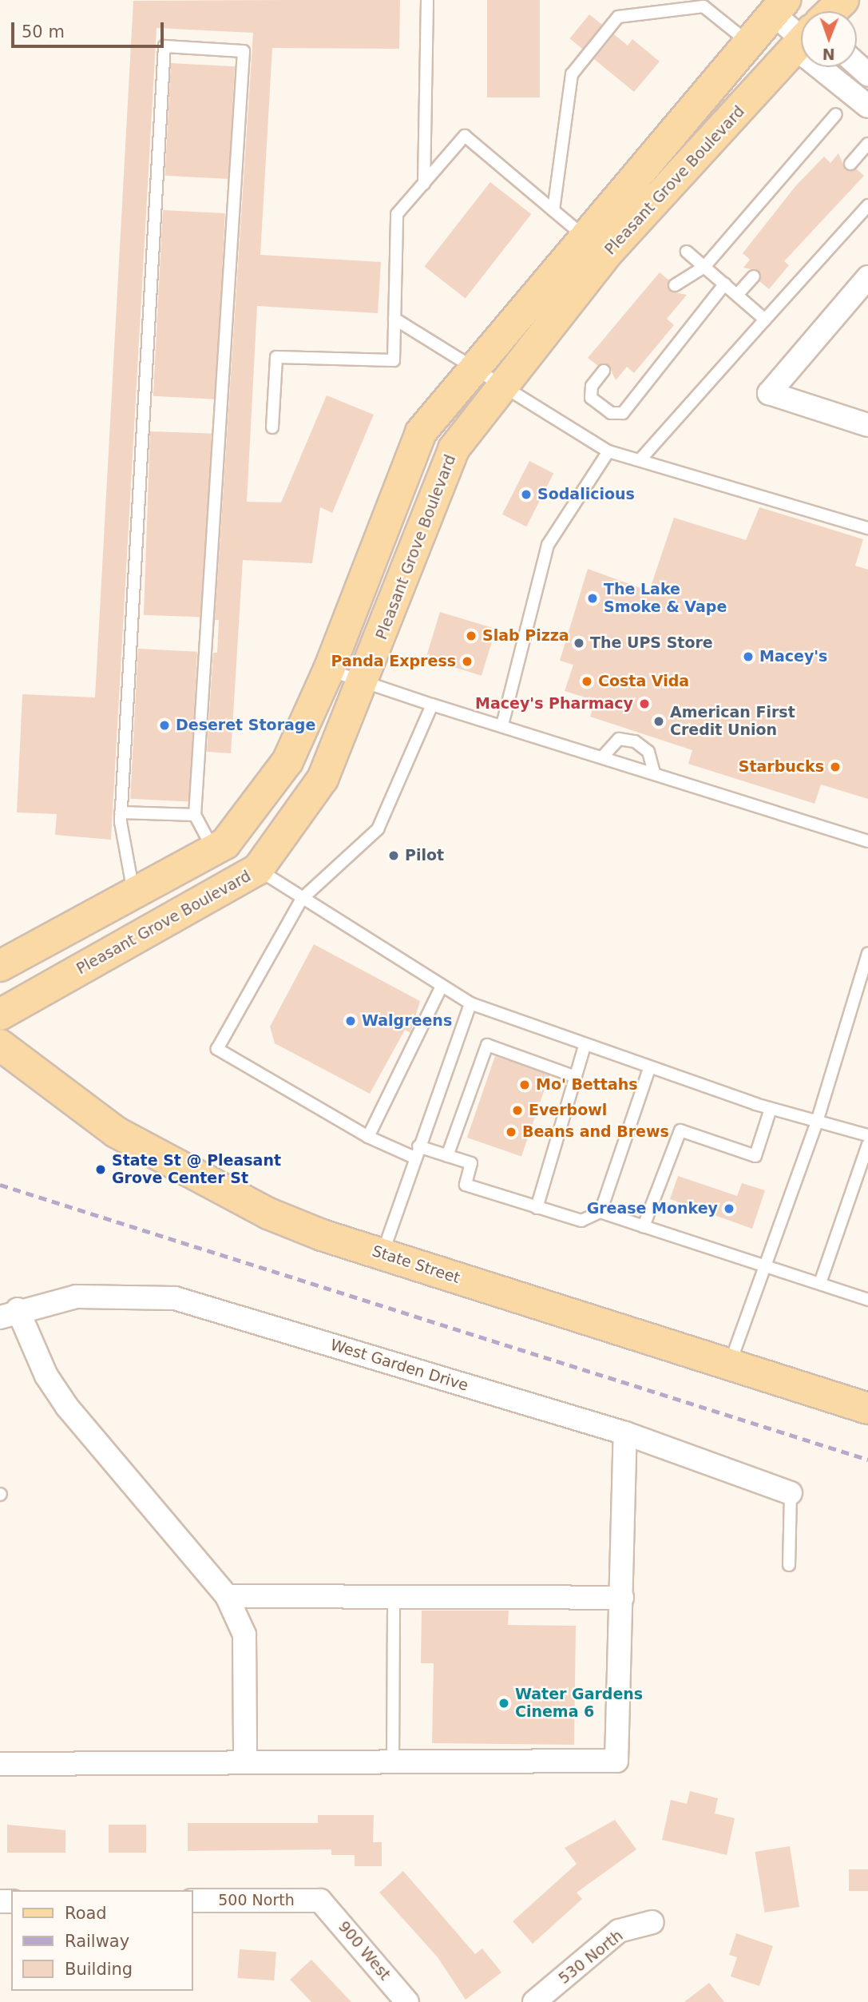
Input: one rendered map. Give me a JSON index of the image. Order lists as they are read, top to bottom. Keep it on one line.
{"streets":{"main road":["Pleasant Grove Boulevard","State Street"],"street":["West Garden Drive","500 North","900 West","530 North"]},"crossings":[["500 North","900 West"]],"places":["Sodalicious","The Lake Smoke & Vape","Slab Pizza","The UPS Store","Macey's","Panda Express","Costa Vida","Macey's Pharmacy","American First Credit Union","Deseret Storage","Starbucks","Pilot","Walgreens","Mo' Bettahs","Everbowl","Beans and Brews","State St @ Pleasant Grove Center St","Grease Monkey","Water Gardens Cinema 6"],"legend":["Road","Railway","Building"],"scale_bar":"50 m","north":"bottom"}
